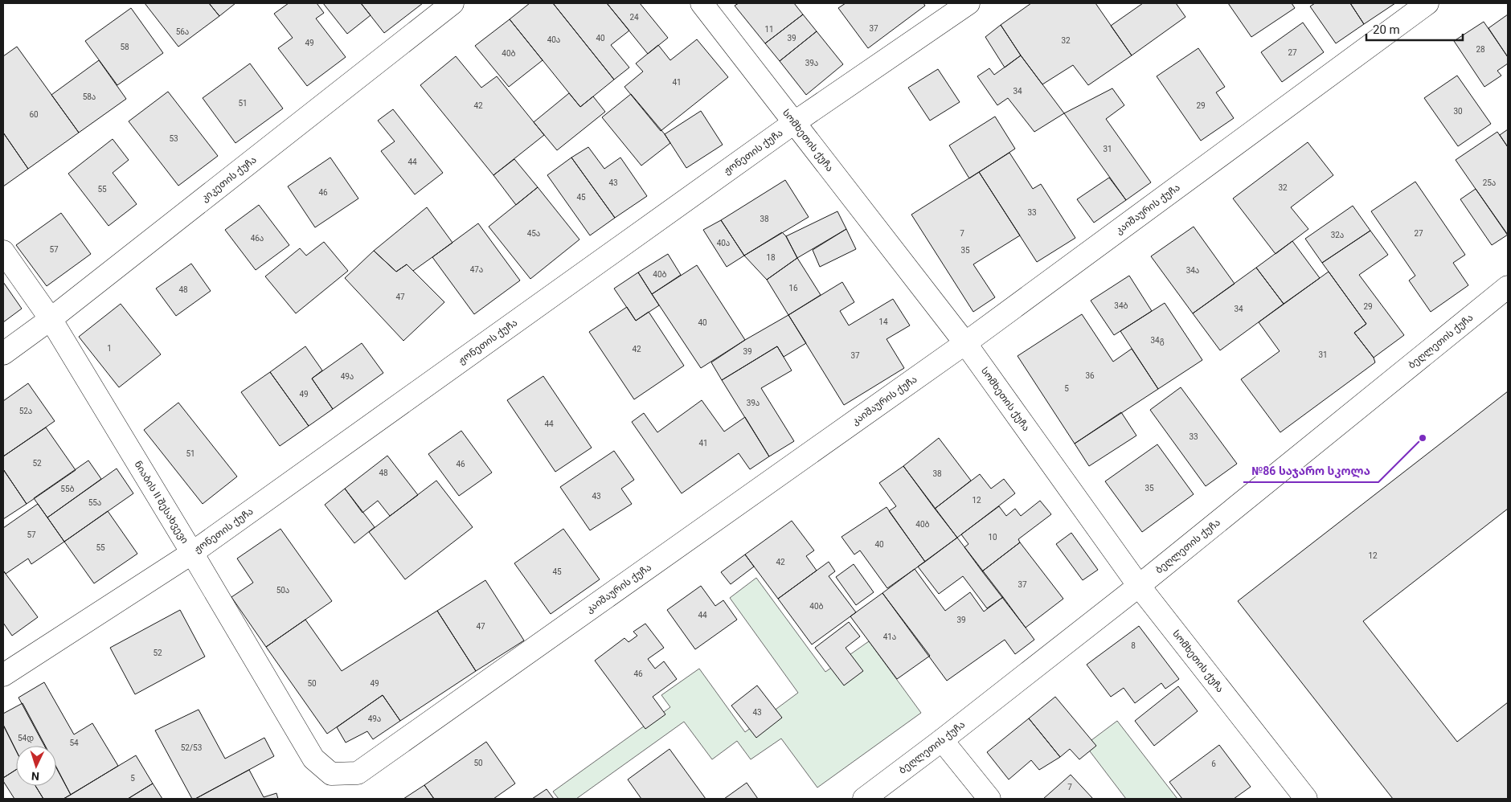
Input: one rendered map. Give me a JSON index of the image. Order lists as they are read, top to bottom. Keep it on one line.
{"streets":{"street":["სომხეთის ქუჩა","ჟონეთის ქუჩა","კიკეთის ქუჩა","კაიშაურის ქუჩა","ბეღლეთის ქუჩა","ნიაბის II შესახვევი"]},"crossings":[["სომხეთის ქუჩა","ჟონეთის ქუჩა"],["სომხეთის ქუჩა","კაიშაურის ქუჩა"],["სომხეთის ქუჩა","ბეღლეთის ქუჩა"],["ჟონეთის ქუჩა","ნიაბის II შესახვევი"],["კიკეთის ქუჩა","ნიაბის II შესახვევი"],["კაიშაურის ქუჩა","ნიაბის II შესახვევი"]],"places":["№86 საჯარო სკოლა"],"house_numbers":["24","37","11","56ა","40","39","40ა","32","49","58","28","27","40ბ","39ა","41","34","58ა","51","42","29","30","60","53","31","44","43","25ა","32","55","46","45","33","38","45ა","7","27","32ა","46ა","40ა","57","35","18","47ა","34ა","40ბ","16","48","47","34ბ","29","34","14","40","34გ","1","42","39","31","37","36","49ა","5","49","39ა","52ა","44","33","41","51","52","46","48","38","35","55ბ","43","12","55ა","40ბ","57","10","40","55","12","42","45","37","50ა","40ბ","44","39","47","41ა","8","52","46","50","49","43","49ა","54დ","54","52/53","50","6","5","7"],"scale_bar":"20 m","north":"bottom"}
